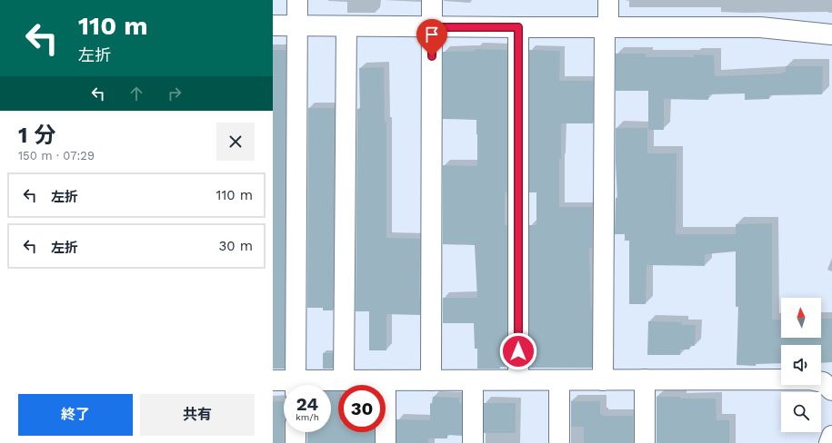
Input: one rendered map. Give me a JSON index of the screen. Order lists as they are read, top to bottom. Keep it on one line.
{"north":"top","page":{"turn":["110 m","左折"],"heading":["1 分","150 m · 07:29"],"list":[{"name":"左折","value":"110 m"},{"name":"左折","value":"30 m"}],"speed":"24 km/h","limit":"30","buttons":["終了","共有"]}}
